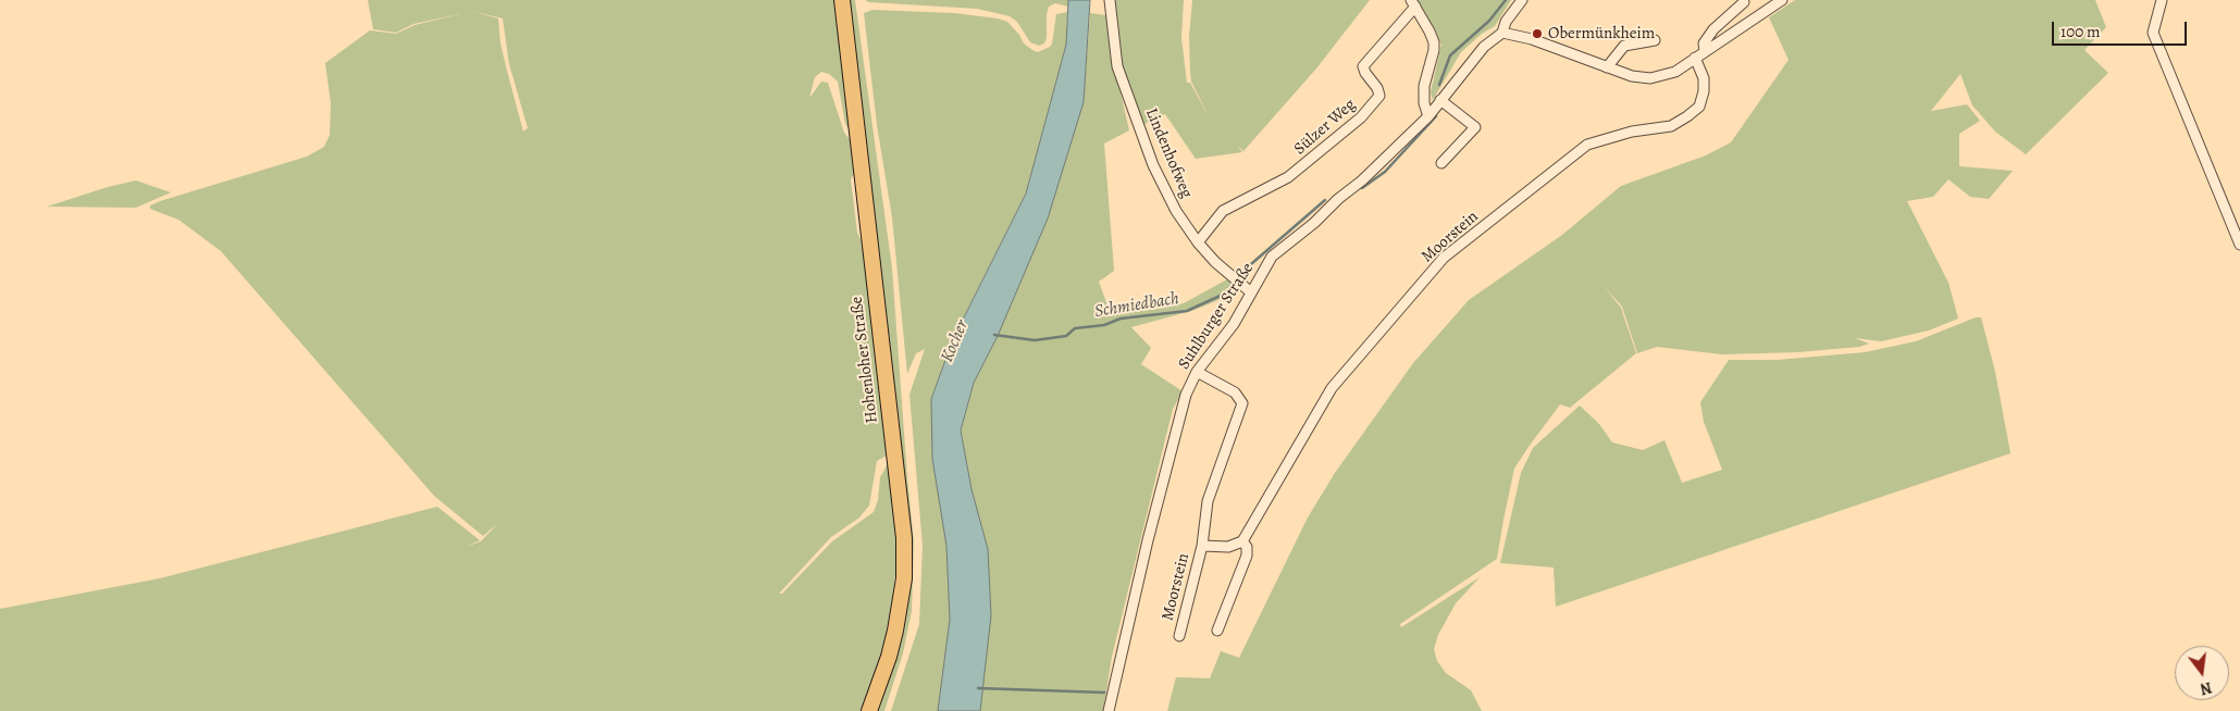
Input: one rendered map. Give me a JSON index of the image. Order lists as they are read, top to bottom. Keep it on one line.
{"streets":{"main road":["Hohenloher Straße"],"street":["Sülzer Weg","Lindenhofweg","Moorstein","Suhlburger Straße"]},"crossings":[["Sülzer Weg","Lindenhofweg"],["Sülzer Weg","Suhlburger Straße"],["Lindenhofweg","Suhlburger Straße"],["Moorstein","Suhlburger Straße"]],"water":["Schmiedbach","Kocher"],"places":["Obermünkheim"],"scale_bar":"100 m","north":"bottom"}
